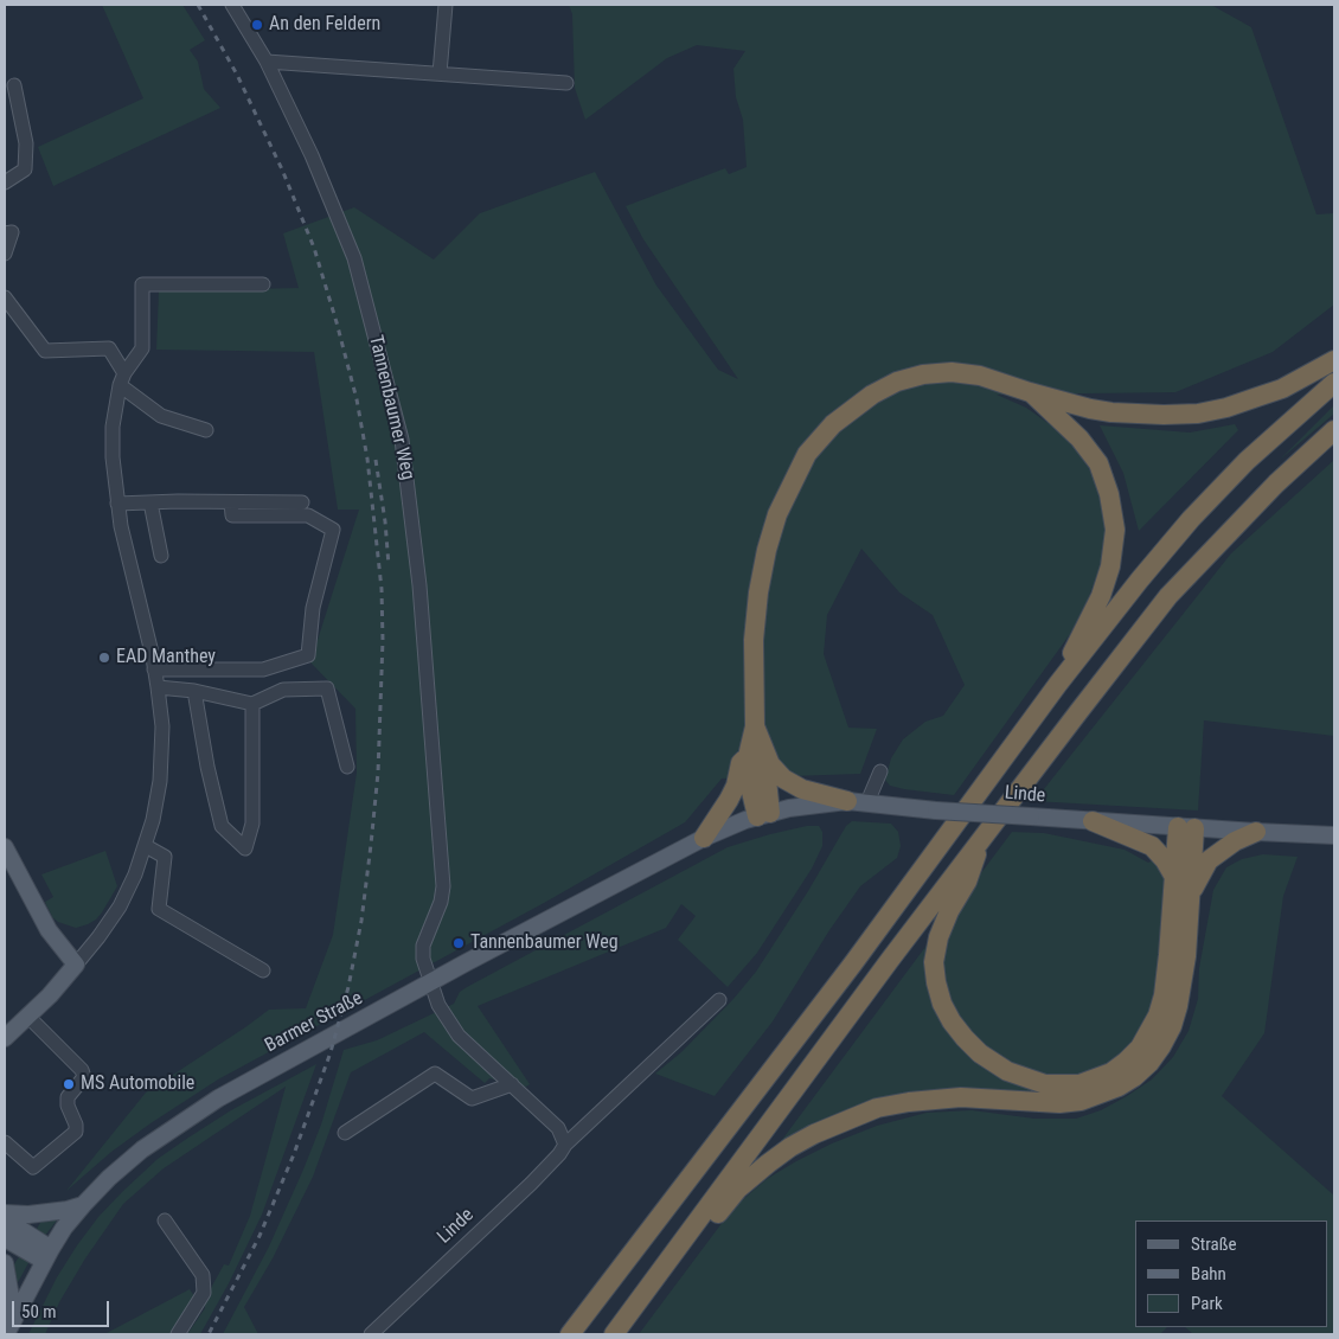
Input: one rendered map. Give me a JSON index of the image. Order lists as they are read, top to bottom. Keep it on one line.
{"streets":{"main road":["Linde","Barmer Straße"],"street":["Tannenbaumer Weg"]},"crossings":[["Tannenbaumer Weg","Barmer Straße"],["Linde","Barmer Straße"]],"places":["An den Feldern","EAD Manthey","Tannenbaumer Weg","MS Automobile"],"legend":["Straße","Bahn","Park"],"scale_bar":"50 m"}
